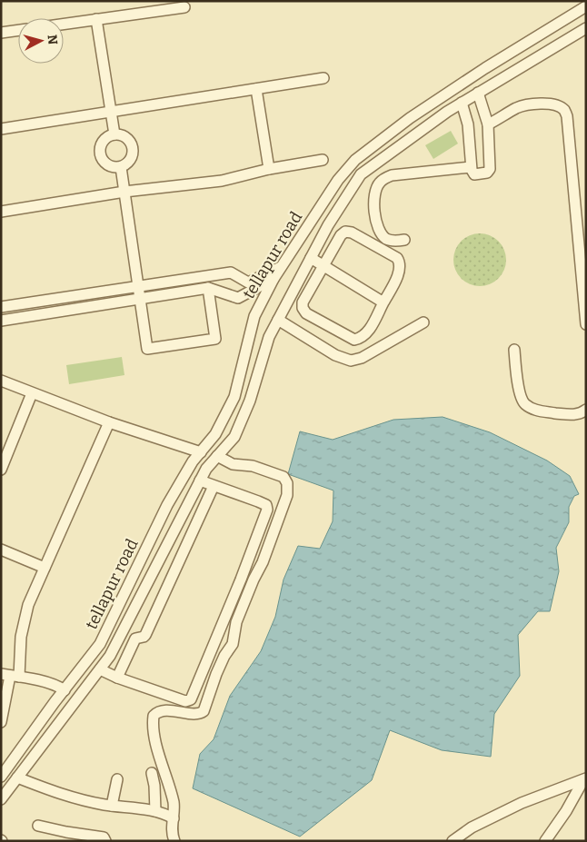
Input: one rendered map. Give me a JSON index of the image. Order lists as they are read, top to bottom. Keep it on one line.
{"streets":{"street":["tellapur road"]},"north":"right"}
